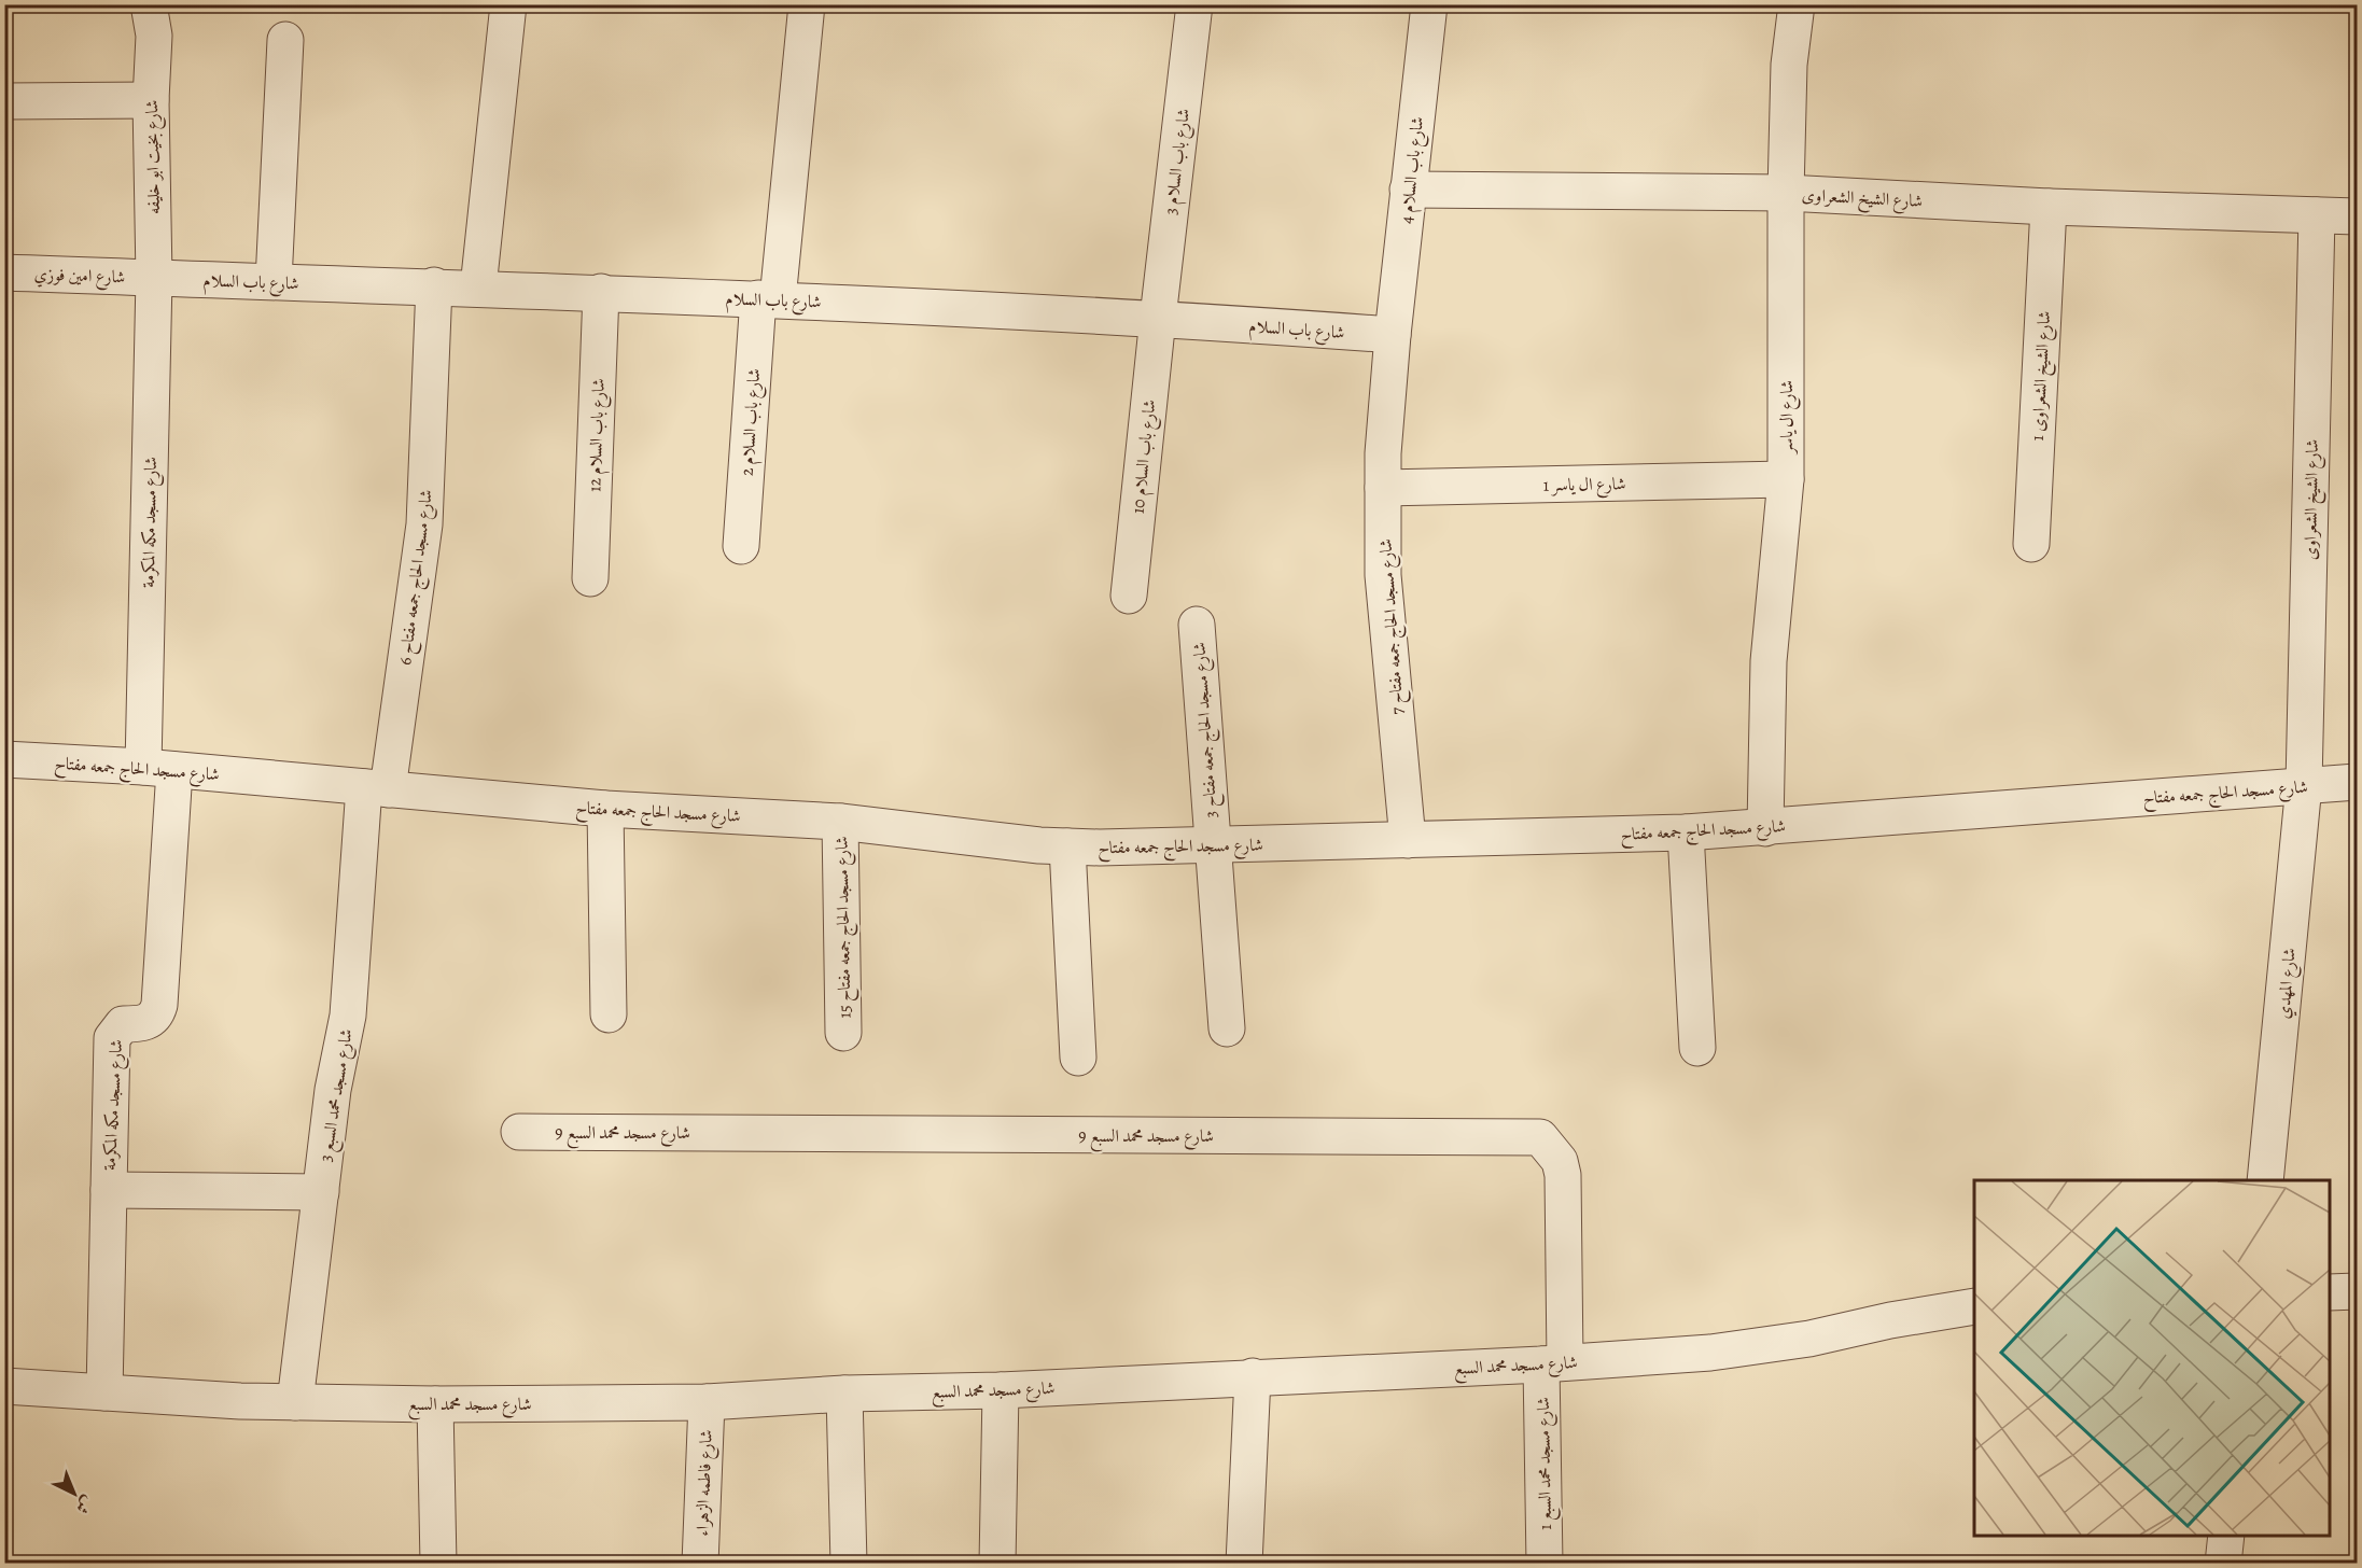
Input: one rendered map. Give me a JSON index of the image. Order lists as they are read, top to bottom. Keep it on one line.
{"streets":{"street":["شارع بخيت ابو خليفه","شارع باب السلام 3","شارع باب السلام 4","شارع الشيخ الشعراوى","شارع امين فوزي","شارع باب السلام","شارع الشيخ الشعراوى 1","شارع ال ياسر","شارع باب السلام 2","شارع باب السلام 12","شارع باب السلام 10","شارع ال ياسر 1","شارع مسجد مكه المكرمة","شارع مسجد الحاج جمعه مفتاح 6","شارع مسجد الحاج جمعه مفتاح 7","شارع مسجد الحاج جمعه مفتاح 3","شارع مسجد الحاج جمعه مفتاح","شارع مسجد الحاج جمعه مفتاح 15","شارع المهدي","شارع مسجد محمد السبع 3","شارع مسجد محمد السبع 9","شارع مسجد محمد السبع","شارع مسجد محمد السبع 1","شارع فاطمه الزهراء"]},"crossings":[["شارع بخيت ابو خليفه","شارع امين فوزي"],["شارع بخيت ابو خليفه","شارع باب السلام"],["شارع بخيت ابو خليفه","شارع مسجد مكه المكرمة"],["شارع باب السلام 3","شارع باب السلام"],["شارع باب السلام 3","شارع باب السلام 10"],["شارع باب السلام 4","شارع الشيخ الشعراوى"],["شارع باب السلام 4","شارع باب السلام"],["شارع باب السلام 4","شارع مسجد الحاج جمعه مفتاح 7"],["شارع الشيخ الشعراوى","شارع الشيخ الشعراوى 1"],["شارع الشيخ الشعراوى","شارع ال ياسر"],["شارع الشيخ الشعراوى","شارع مسجد الحاج جمعه مفتاح"],["شارع الشيخ الشعراوى","شارع المهدي"],["شارع امين فوزي","شارع باب السلام"],["شارع امين فوزي","شارع مسجد مكه المكرمة"],["شارع باب السلام","شارع باب السلام 2"],["شارع باب السلام","شارع باب السلام 12"],["شارع باب السلام","شارع باب السلام 10"],["شارع باب السلام","شارع مسجد مكه المكرمة"],["شارع باب السلام","شارع مسجد الحاج جمعه مفتاح 6"],["شارع باب السلام","شارع مسجد الحاج جمعه مفتاح 7"],["شارع ال ياسر","شارع ال ياسر 1"],["شارع ال ياسر","شارع مسجد الحاج جمعه مفتاح"],["شارع ال ياسر 1","شارع مسجد الحاج جمعه مفتاح 7"],["شارع مسجد مكه المكرمة","شارع مسجد الحاج جمعه مفتاح"],["شارع مسجد مكه المكرمة","شارع مسجد محمد السبع"],["شارع مسجد الحاج جمعه مفتاح 6","شارع مسجد الحاج جمعه مفتاح"],["شارع مسجد الحاج جمعه مفتاح 6","شارع مسجد محمد السبع 3"],["شارع مسجد الحاج جمعه مفتاح 7","شارع مسجد الحاج جمعه مفتاح"],["شارع مسجد الحاج جمعه مفتاح 3","شارع مسجد الحاج جمعه مفتاح"],["شارع مسجد الحاج جمعه مفتاح","شارع مسجد الحاج جمعه مفتاح 15"],["شارع مسجد الحاج جمعه مفتاح","شارع المهدي"],["شارع مسجد الحاج جمعه مفتاح","شارع مسجد محمد السبع 3"],["شارع مسجد محمد السبع 3","شارع مسجد محمد السبع"],["شارع مسجد محمد السبع 9","شارع مسجد محمد السبع"],["شارع مسجد محمد السبع 9","شارع مسجد محمد السبع 1"],["شارع مسجد محمد السبع","شارع مسجد محمد السبع 1"],["شارع مسجد محمد السبع","شارع فاطمه الزهراء"]],"north":"bottom right"}
